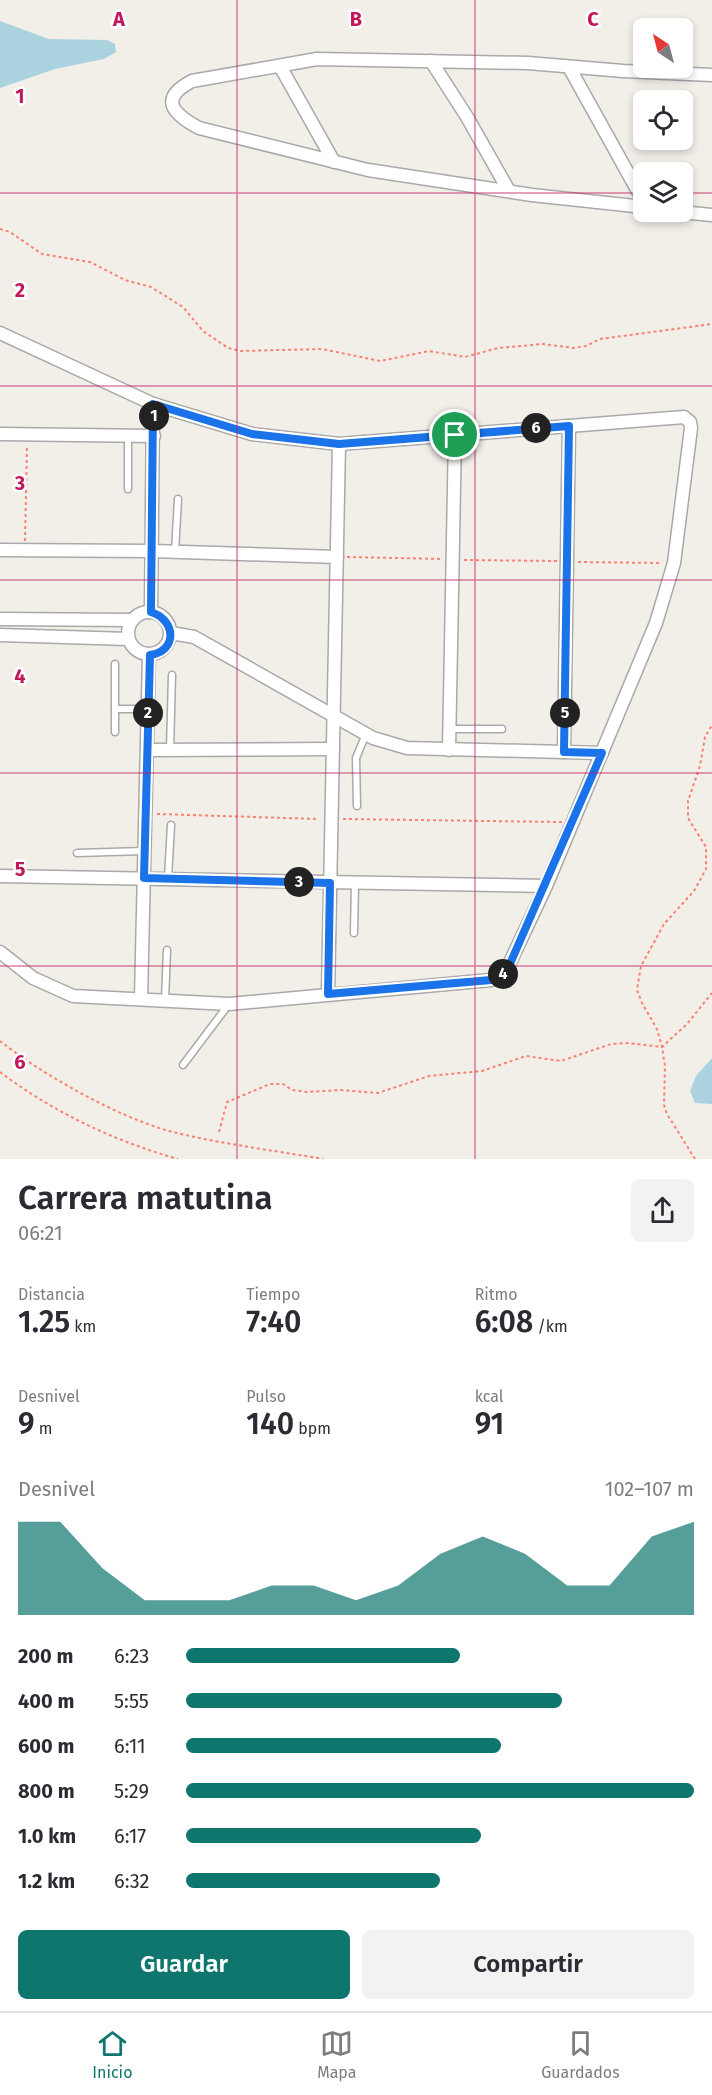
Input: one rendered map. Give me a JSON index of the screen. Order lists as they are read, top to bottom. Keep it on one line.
{"north":"top left","page":{"pins":["1","6","2","5","3","4"],"heading":["Carrera matutina","06:21"],"stats":[["Distancia","1.25 km"],["Tiempo","7:40"],["Ritmo","6:08 /km"],["Desnivel","9 m"],["Pulso","140 bpm"],["kcal","91"]],"chart":["Desnivel","102–107 m"],"list":[{"name":"200 m","note":"6:23"},{"name":"400 m","note":"5:55"},{"name":"600 m","note":"6:11"},{"name":"800 m","note":"5:29"},{"name":"1.0 km","note":"6:17"},{"name":"1.2 km","note":"6:32"}],"buttons":["Guardar","Compartir"],"tabs":["Inicio","Mapa","Guardados"]},"grid":{"columns":["A","B","C"],"rows":["1","2","3","4","5","6"]}}
